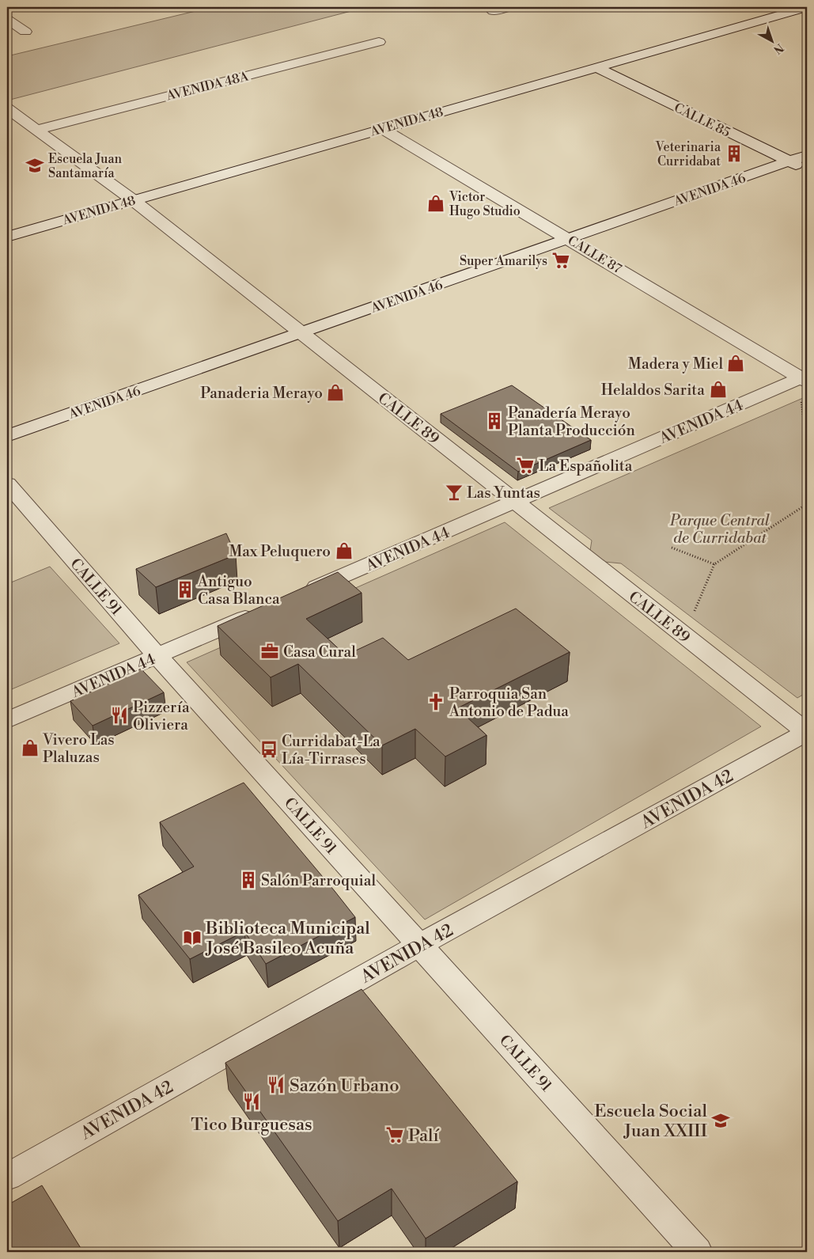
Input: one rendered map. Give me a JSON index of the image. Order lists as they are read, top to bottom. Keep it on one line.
{"streets":{"street":["AVENIDA 48A","CALLE 85","AVENIDA 48","AVENIDA 46","CALLE 87","CALLE 89","AVENIDA 44","CALLE 91","AVENIDA 42"]},"crossings":[["AVENIDA 48A","CALLE 89"],["CALLE 85","AVENIDA 48"],["CALLE 85","AVENIDA 46"],["AVENIDA 48","CALLE 87"],["AVENIDA 48","CALLE 89"],["AVENIDA 46","CALLE 87"],["AVENIDA 46","CALLE 89"],["CALLE 87","AVENIDA 44"],["CALLE 89","AVENIDA 44"],["CALLE 89","AVENIDA 42"],["AVENIDA 44","CALLE 91"],["CALLE 91","AVENIDA 42"]],"parks":["Parque Central de Curridabat"],"places":{"building":["Veterinaria Curridabat","Panadería Merayo Planta Producción","Antiguo Casa Blanca","Salón Parroquial"],"school or university":["Escuela Juan Santamaría","Escuela Social Juan XXIII"],"shop":["Victor Hugo Studio","Madera y Miel","Helaldos Sarita","Panaderia Merayo","Max Peluquero","Vivero Las Plaluzas"],"supermarket":["Super Amarilys","La Españolita","Palí"],"bar":["Las Yuntas"],"office":["Casa Cural"],"church":["Parroquia San Antonio de Padua"],"restaurant":["Pizzería Oliviera","Sazón Urbano","Tico Burguesas"],"bus stop":["Curridabat-La Lía-Tirrases"],"library":["Biblioteca Municipal José Basileo Acuña"]},"north":"bottom right"}
